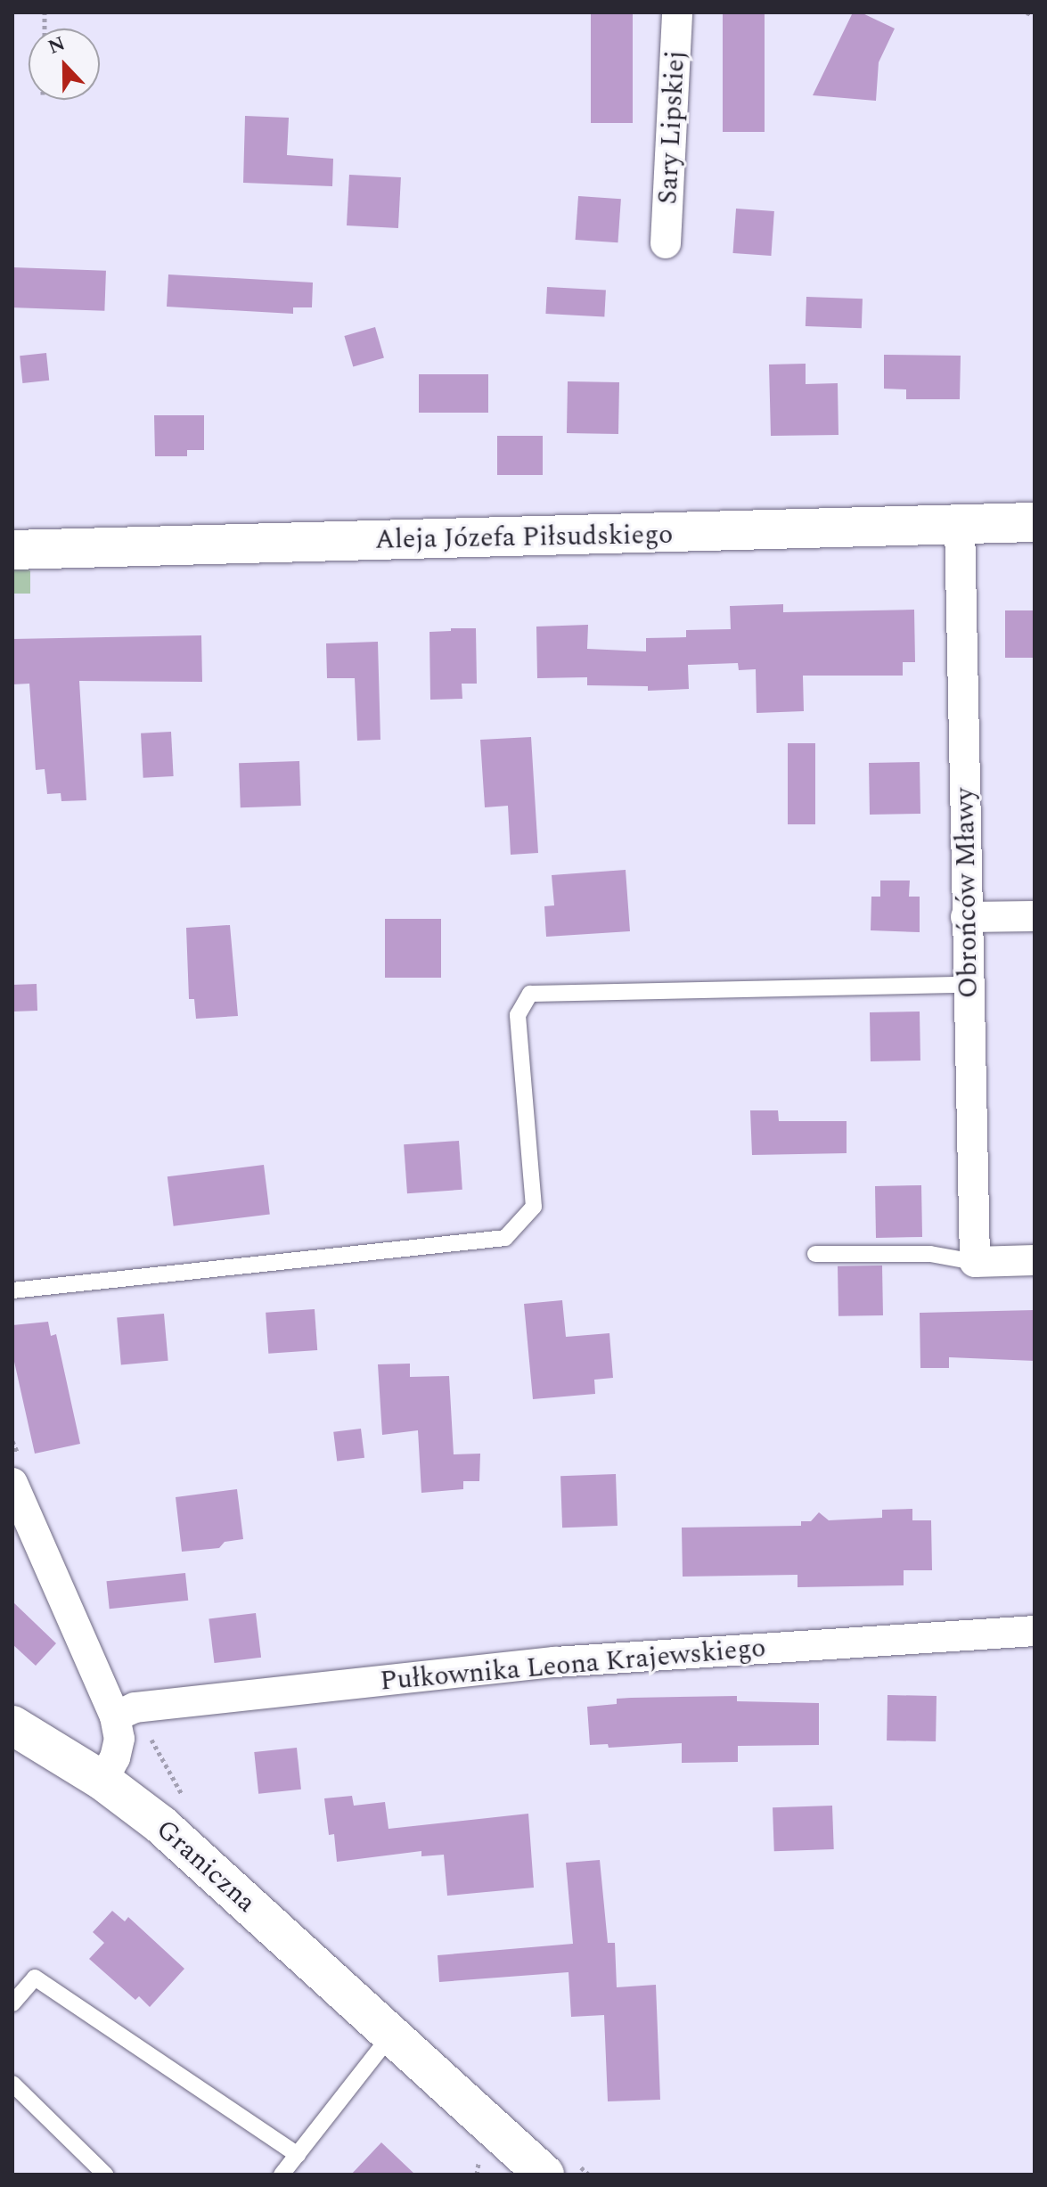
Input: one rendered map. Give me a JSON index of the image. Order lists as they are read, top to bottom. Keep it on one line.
{"streets":{"main road":["Aleja Józefa Piłsudskiego","Graniczna"],"street":["Sary Lipskiej","Obrońców Mławy","Pułkownika Leona Krajewskiego"]},"crossings":[["Aleja Józefa Piłsudskiego","Obrońców Mławy"]],"north":"top"}
